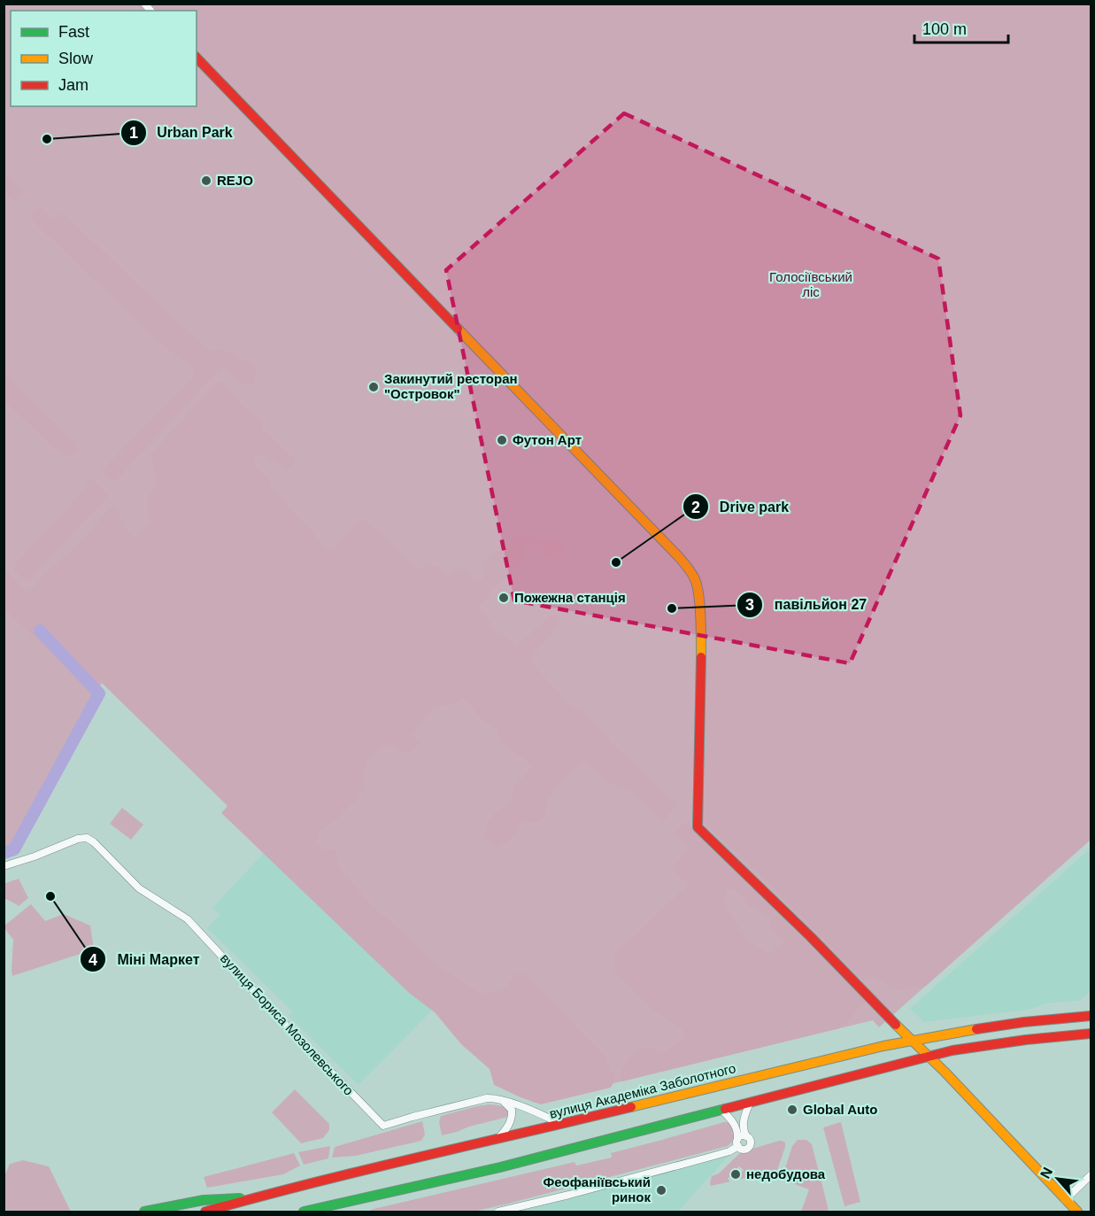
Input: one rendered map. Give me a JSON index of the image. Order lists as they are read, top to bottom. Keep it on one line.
{"streets":{"main road":["вулиця Академіка Заболотного"],"street":["вулиця Бориса Мозолевського"]},"parks":["Голосіївський ліс"],"places":["Urban Park","REJO","Закинутий ресторан \"Островок\"","Футон Арт","Drive park","Пожежна станція","павільйон 27","Міні Маркет","Global Auto","недобудова","Феофаніївський ринок"],"legend":["Fast","Slow","Jam"],"scale_bar":"100 m","north":"top left"}
